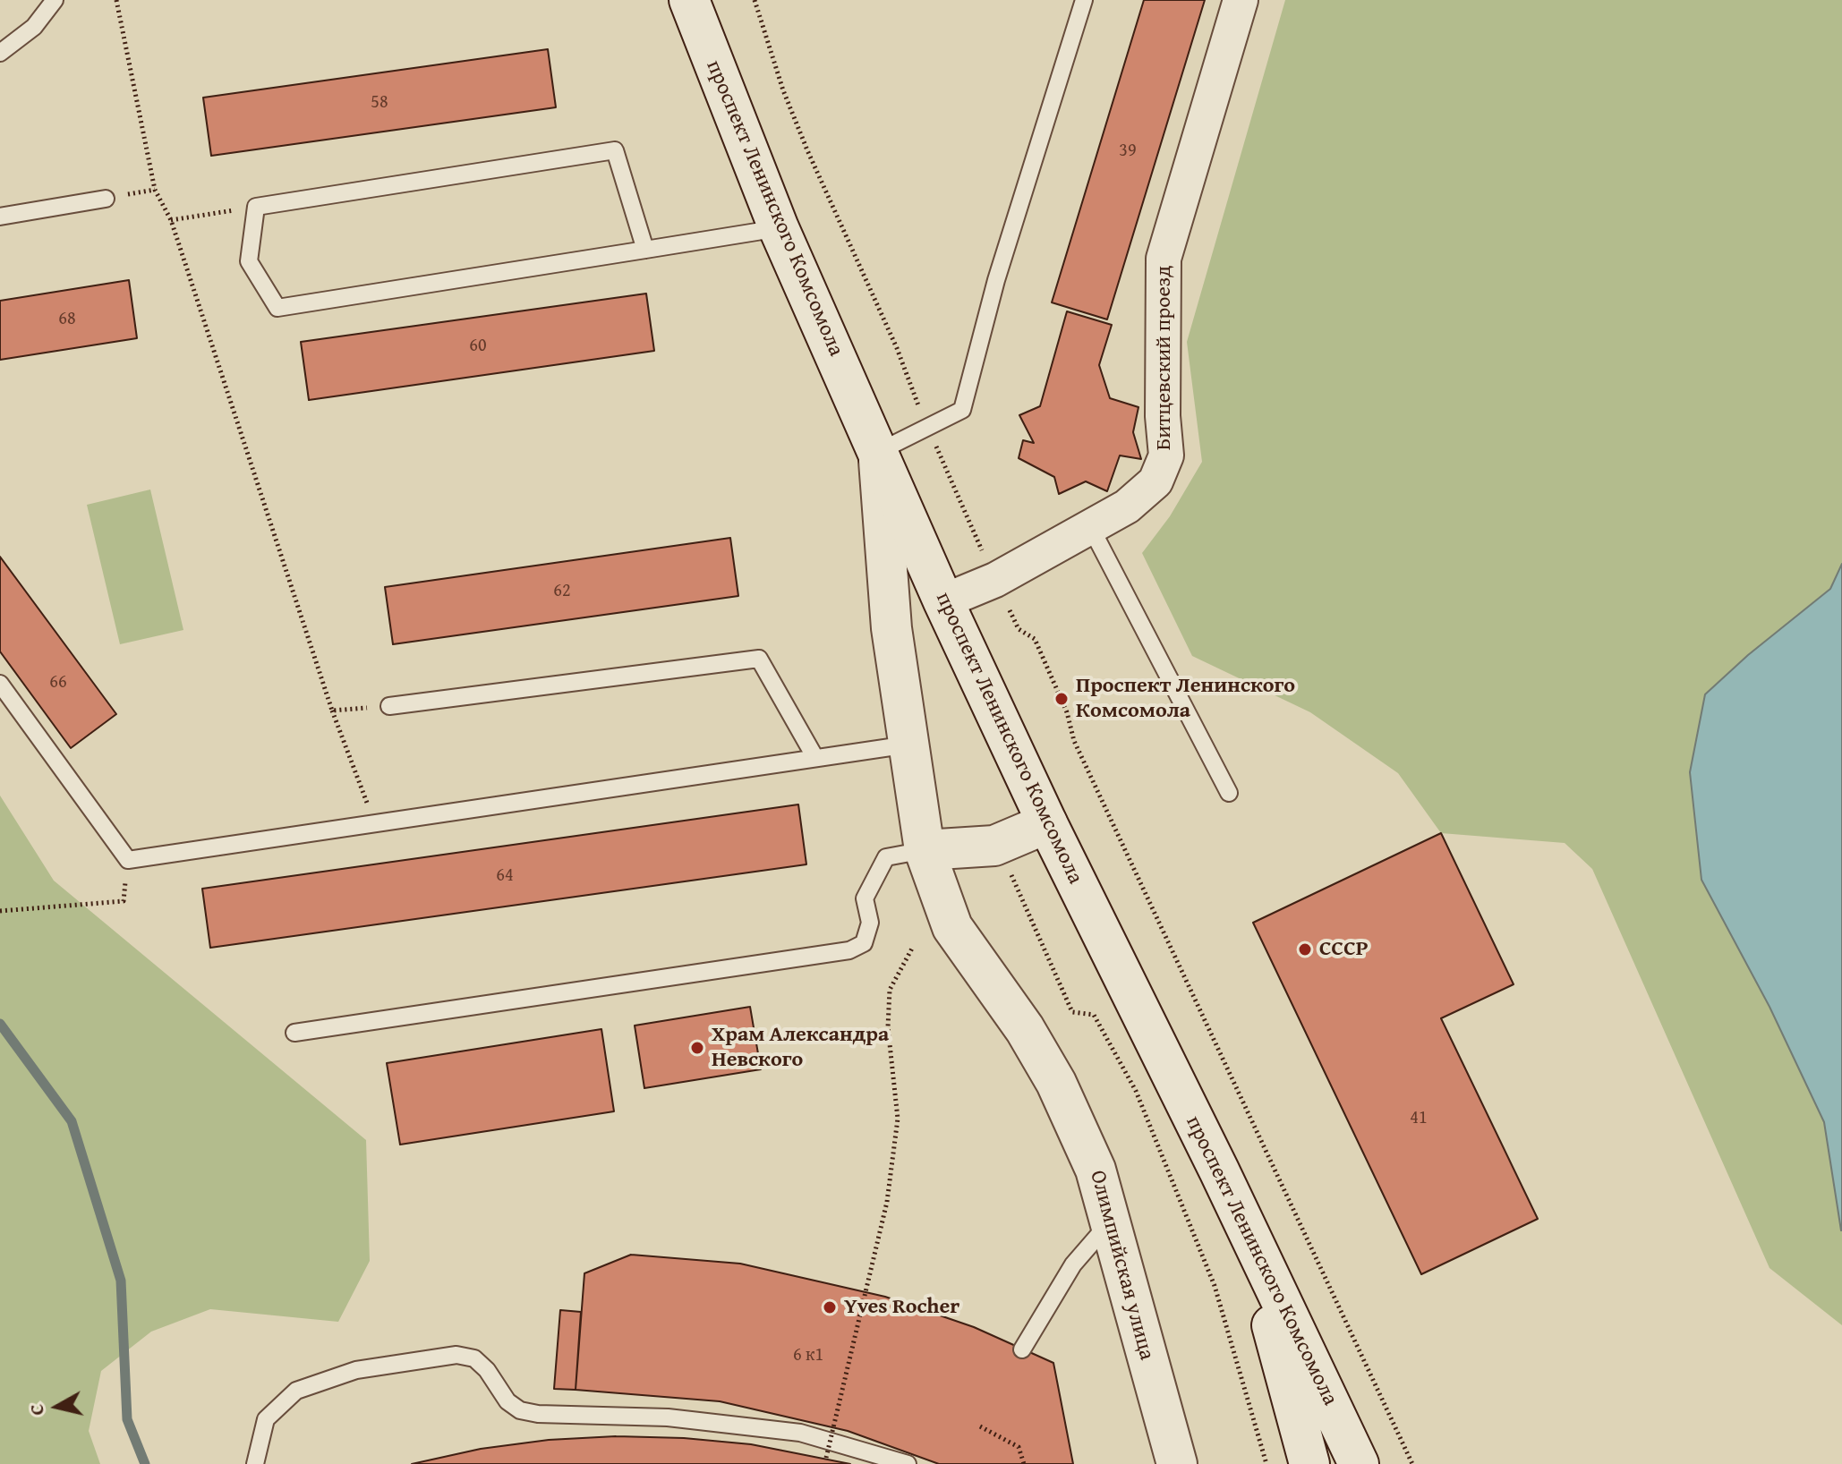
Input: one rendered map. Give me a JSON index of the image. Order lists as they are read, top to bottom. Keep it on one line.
{"streets":{"main road":["проспект Ленинского Комсомола","Олимпийская улица"],"street":["Битцевский проезд"]},"crossings":[["проспект Ленинского Комсомола","Битцевский проезд"],["проспект Ленинского Комсомола","Олимпийская улица"]],"places":["Проспект Ленинского Комсомола","СССР","Храм Александра Невского","Yves Rocher"],"house_numbers":["58","39","68","60","62","66","64","41","6 к1"],"north":"left"}
